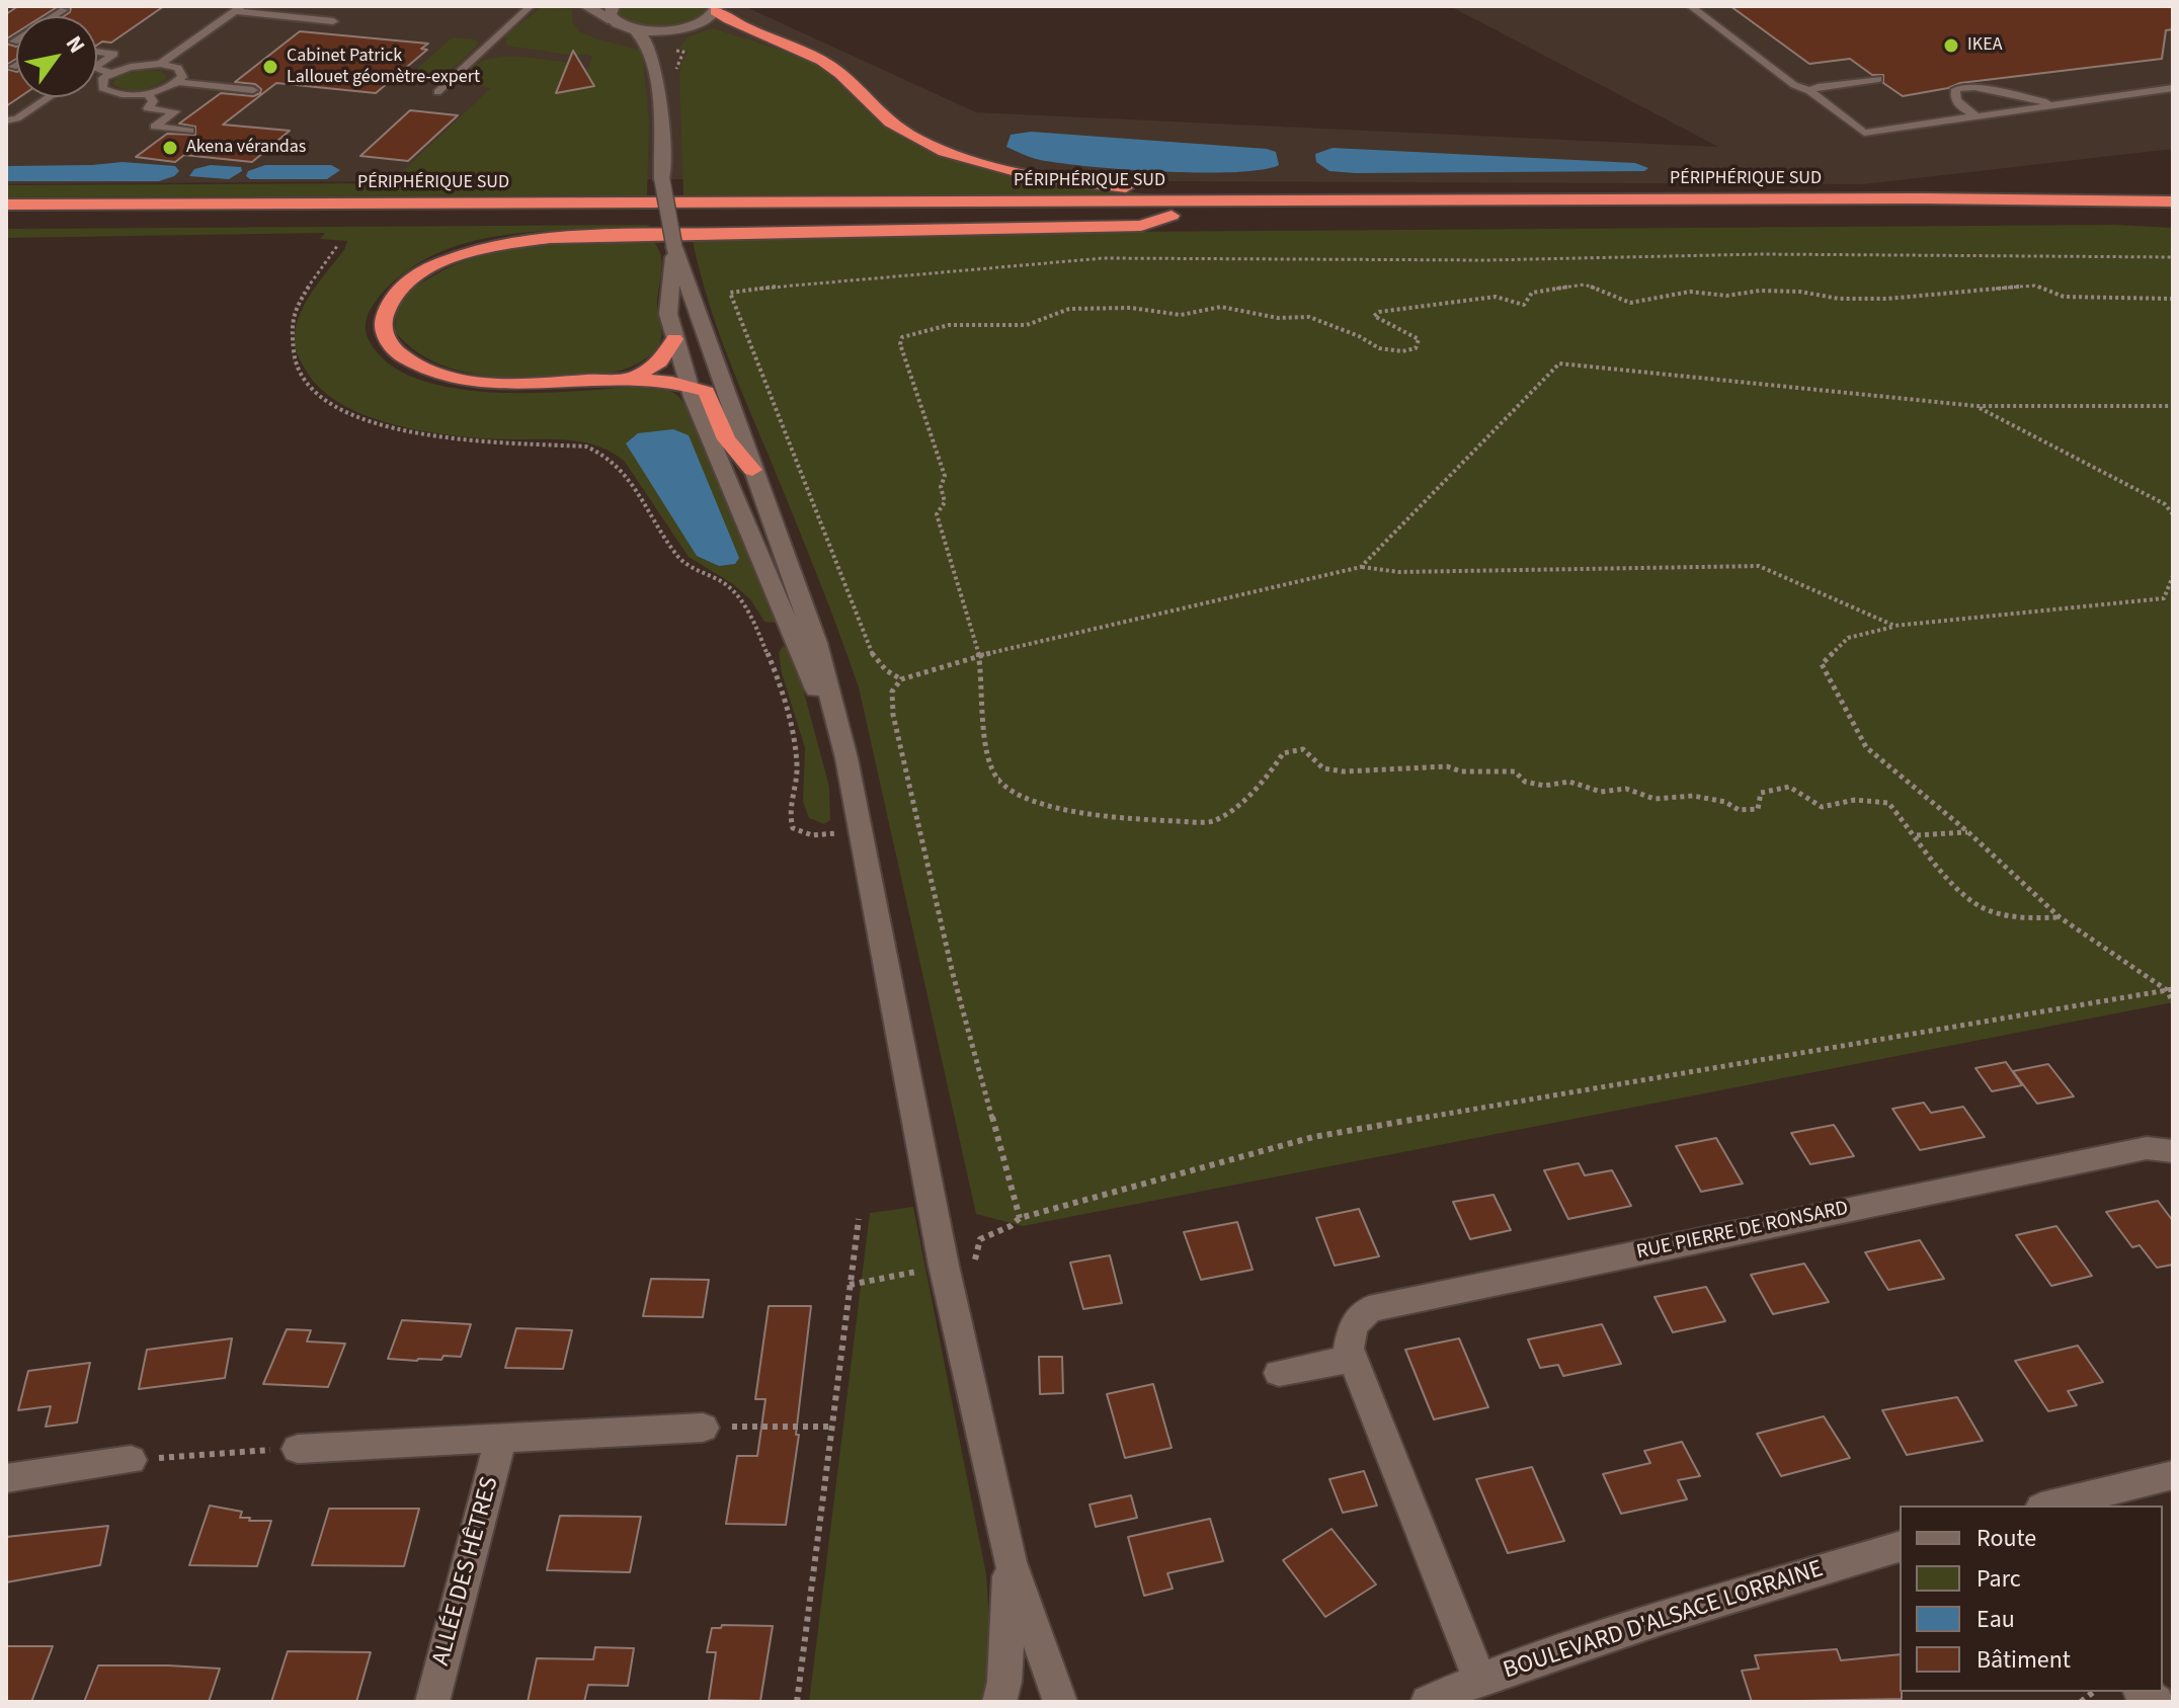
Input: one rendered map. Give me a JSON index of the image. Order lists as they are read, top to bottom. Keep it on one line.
{"streets":{"highway":["PÉRIPHÉRIQUE SUD"],"main road":["RUE PIERRE DE RONSARD","ALLÉE DES HÊTRES","BOULEVARD D'ALSACE LORRAINE"]},"places":["IKEA","Cabinet Patrick Lallouet géomètre-expert","Akena vérandas"],"legend":["Route","Parc","Eau","Bâtiment"],"north":"top right"}
